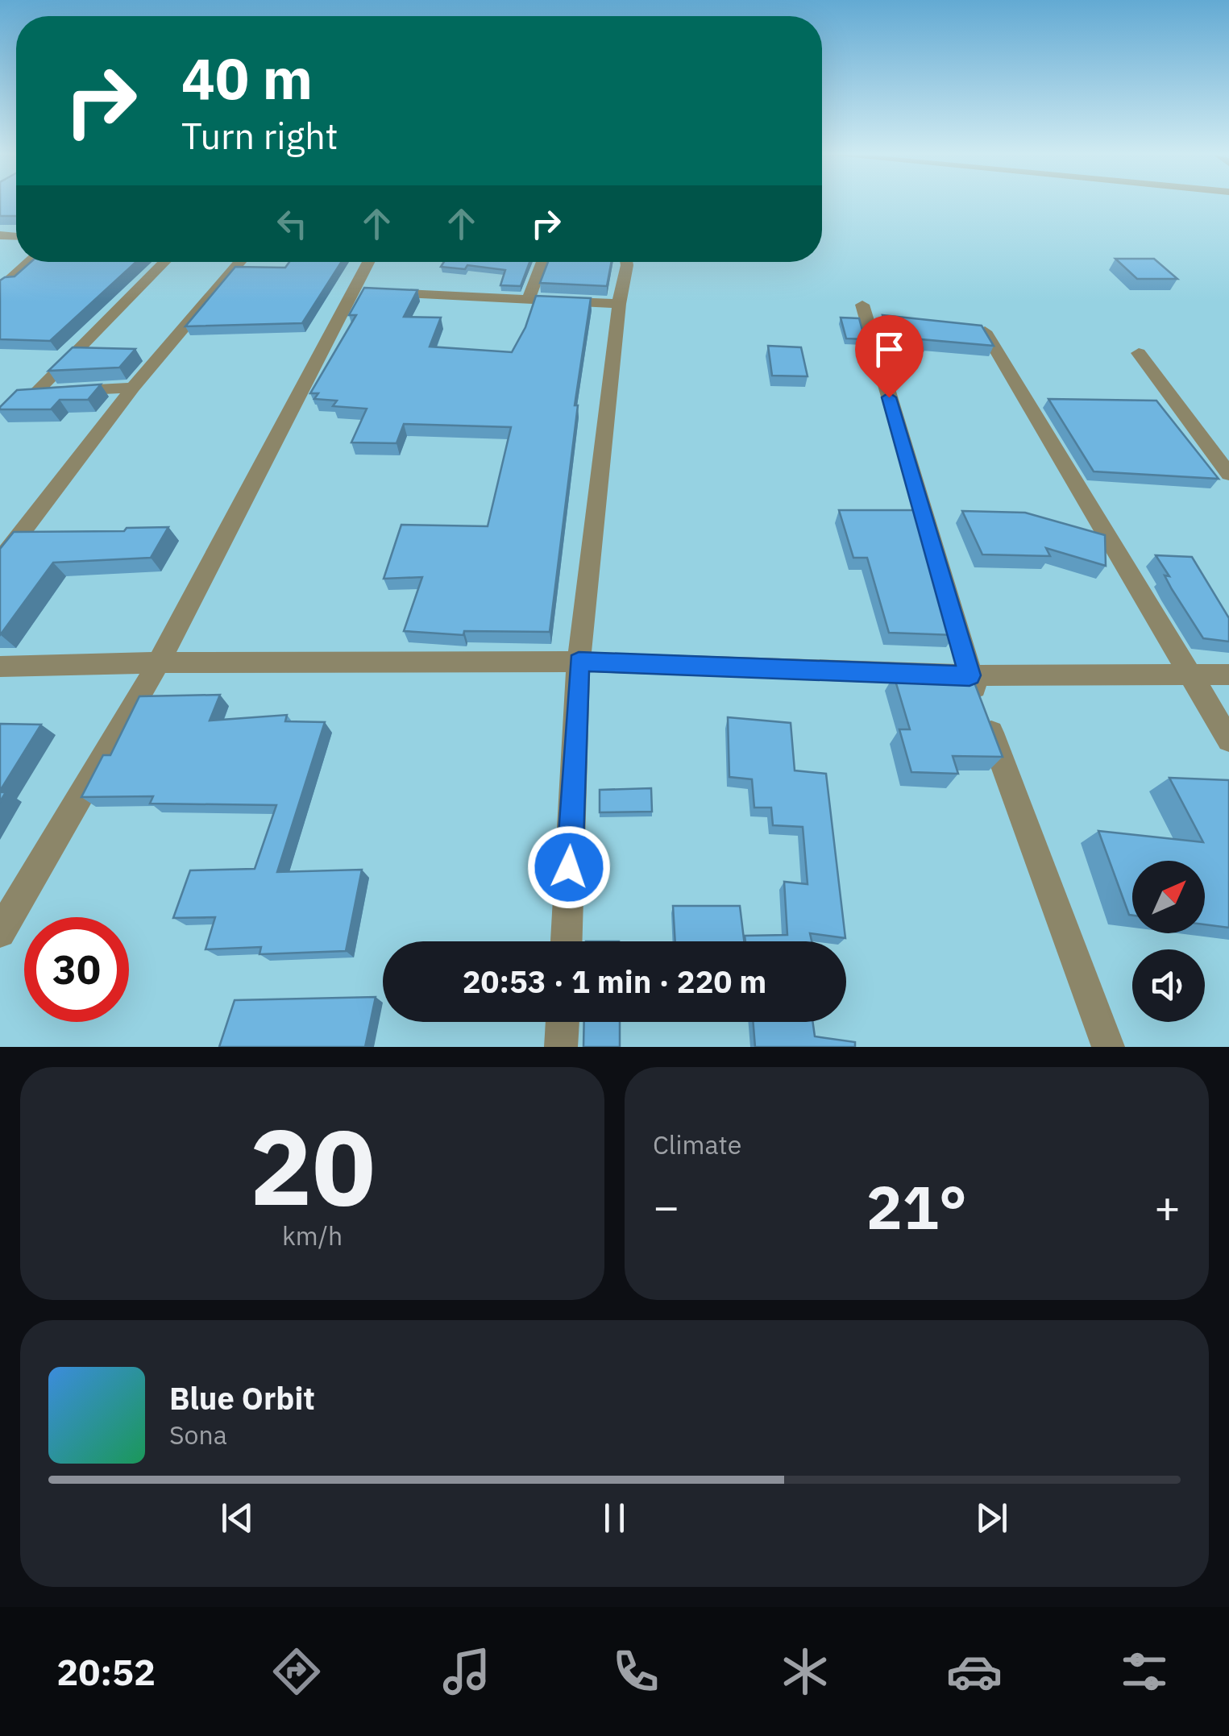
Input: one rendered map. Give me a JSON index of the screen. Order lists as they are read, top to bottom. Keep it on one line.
{"north":"top right","page":{"turn":["40 m","Turn right"],"limit":"30","trip":"20:53 · 1 min · 220 m","tile":[["20","km/h"],"Climate"],"heat":["−","21°","+"],"song":["Blue Orbit","Sona"],"tabs":"20:52"}}
